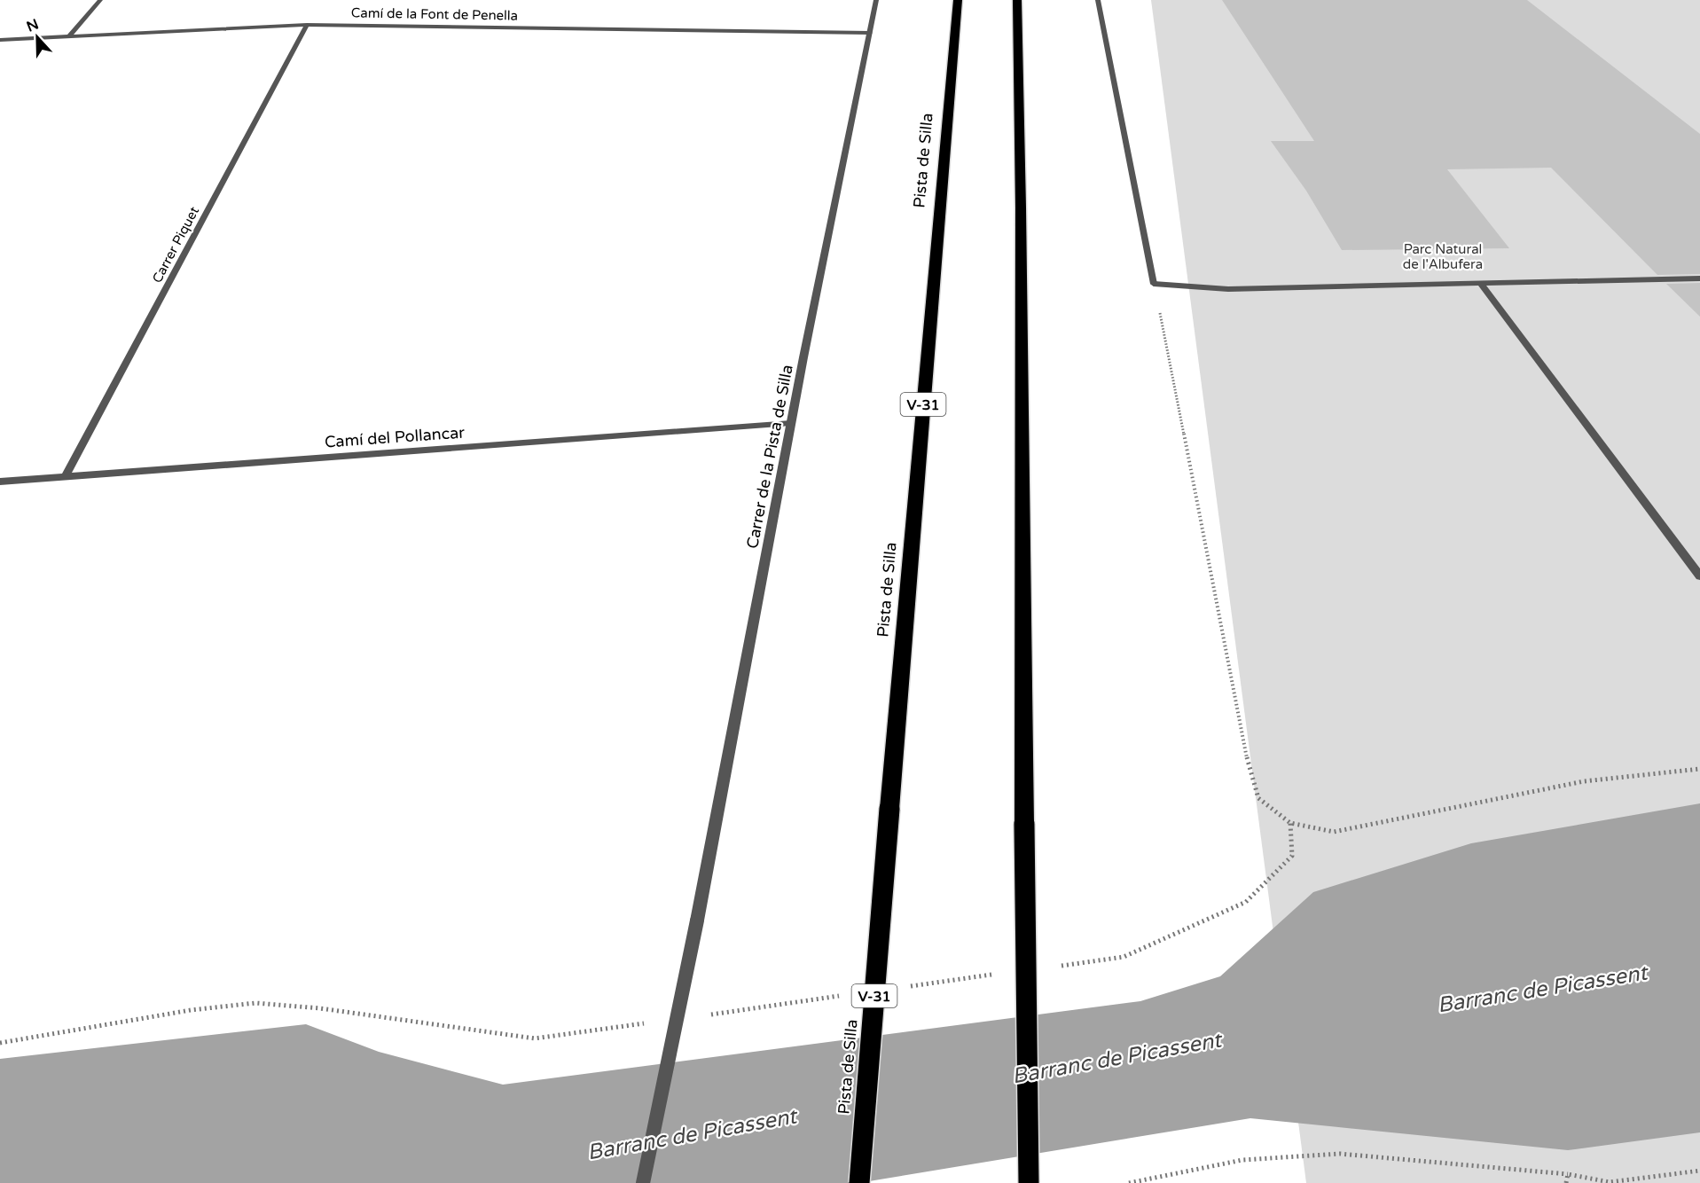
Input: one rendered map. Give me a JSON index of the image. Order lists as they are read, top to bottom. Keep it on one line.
{"streets":{"highway":["Pista de Silla","V-31"],"street":["Camí de la Font de Penella","Carrer Piquet","Camí del Pollancar","Carrer de la Pista de Silla"]},"crossings":[["Camí de la Font de Penella","Carrer Piquet"],["Camí de la Font de Penella","Carrer de la Pista de Silla"],["Carrer Piquet","Camí del Pollancar"],["Camí del Pollancar","Carrer de la Pista de Silla"]],"water":["Barranc de Picassent"],"parks":["Parc Natural de l'Albufera"],"north":"top"}
